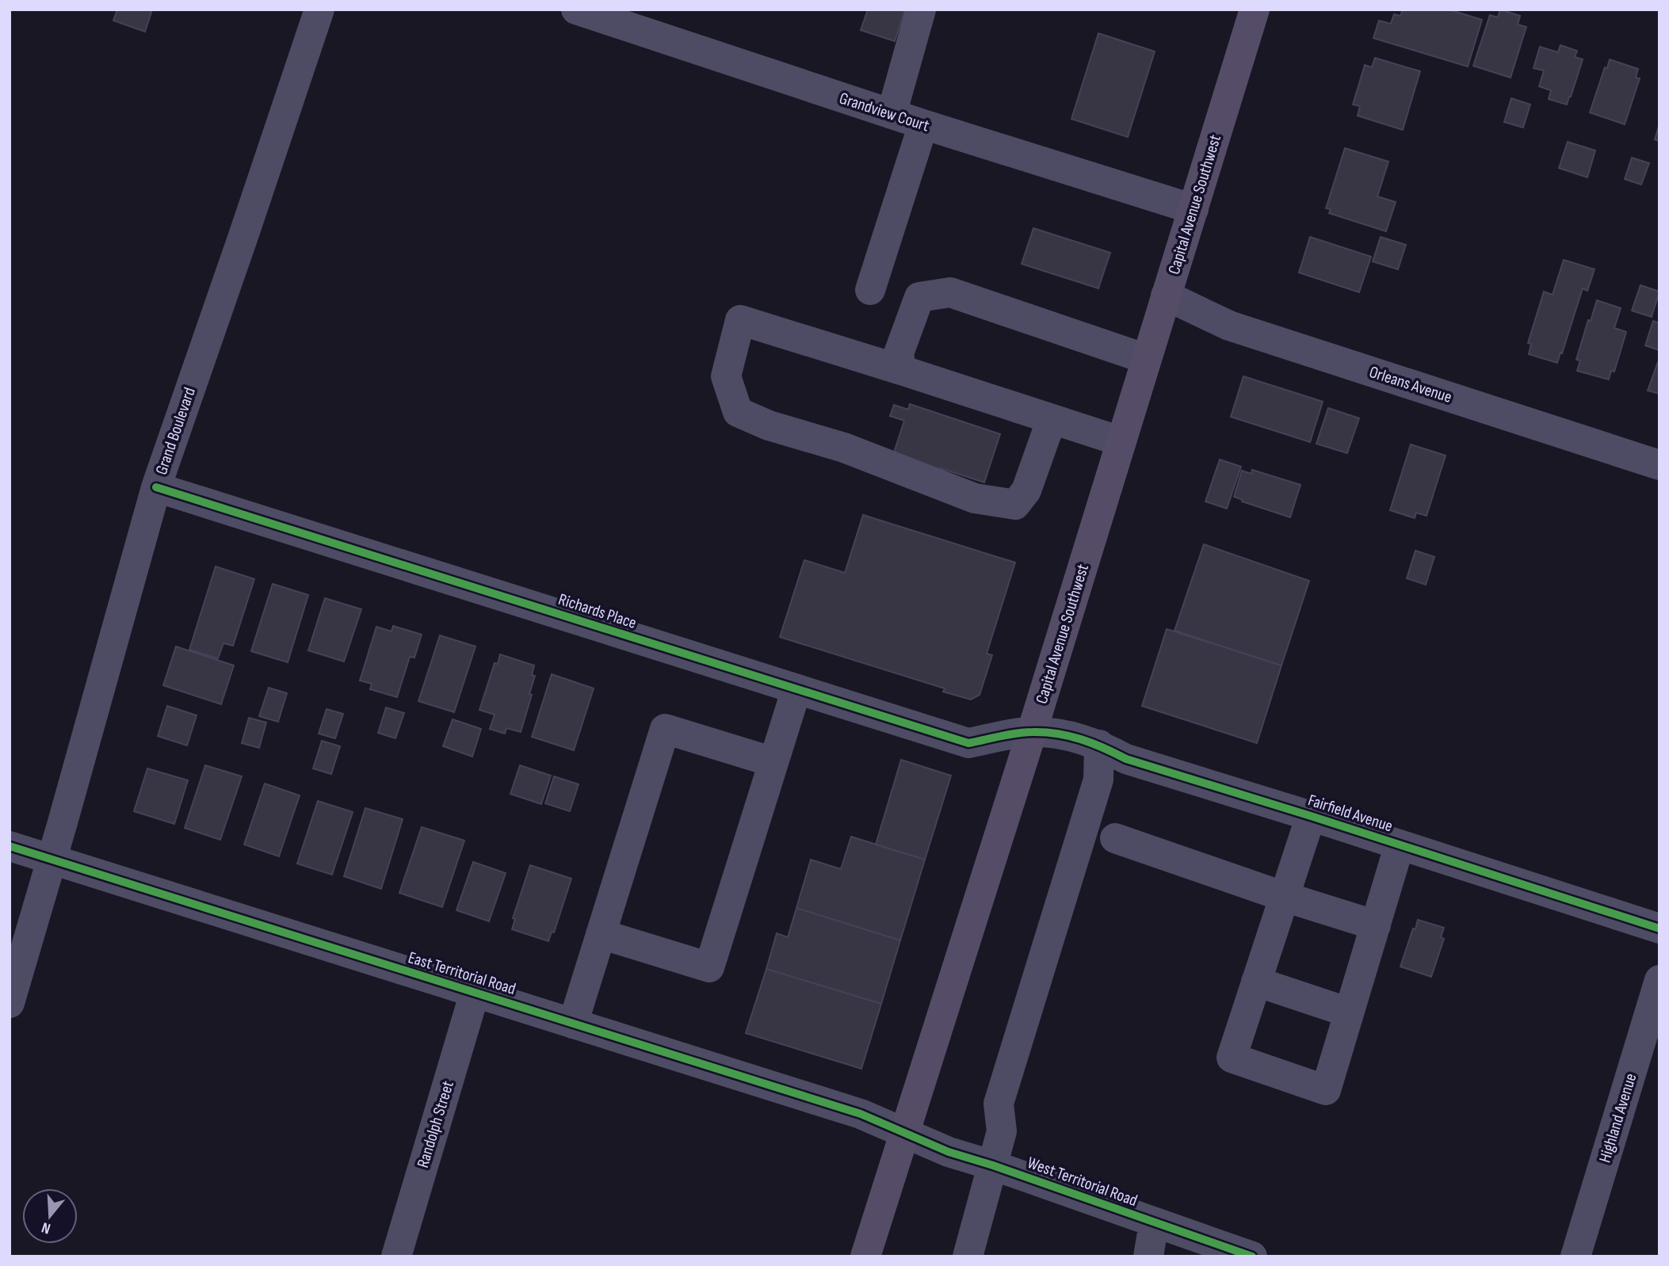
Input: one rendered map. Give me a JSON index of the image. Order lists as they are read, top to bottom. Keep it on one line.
{"streets":{"main road":["Capital Avenue Southwest"],"street":["Grandview Court","Orleans Avenue","Grand Boulevard","Richards Place","Fairfield Avenue","East Territorial Road","Highland Avenue","Randolph Street","West Territorial Road"]},"crossings":[["Grandview Court","Capital Avenue Southwest"],["Capital Avenue Southwest","Orleans Avenue"],["Capital Avenue Southwest","Richards Place"],["Capital Avenue Southwest","Fairfield Avenue"],["Capital Avenue Southwest","East Territorial Road"],["Capital Avenue Southwest","West Territorial Road"],["Grand Boulevard","Richards Place"],["Grand Boulevard","East Territorial Road"],["Richards Place","Fairfield Avenue"],["East Territorial Road","Randolph Street"],["East Territorial Road","West Territorial Road"]],"north":"bottom"}
